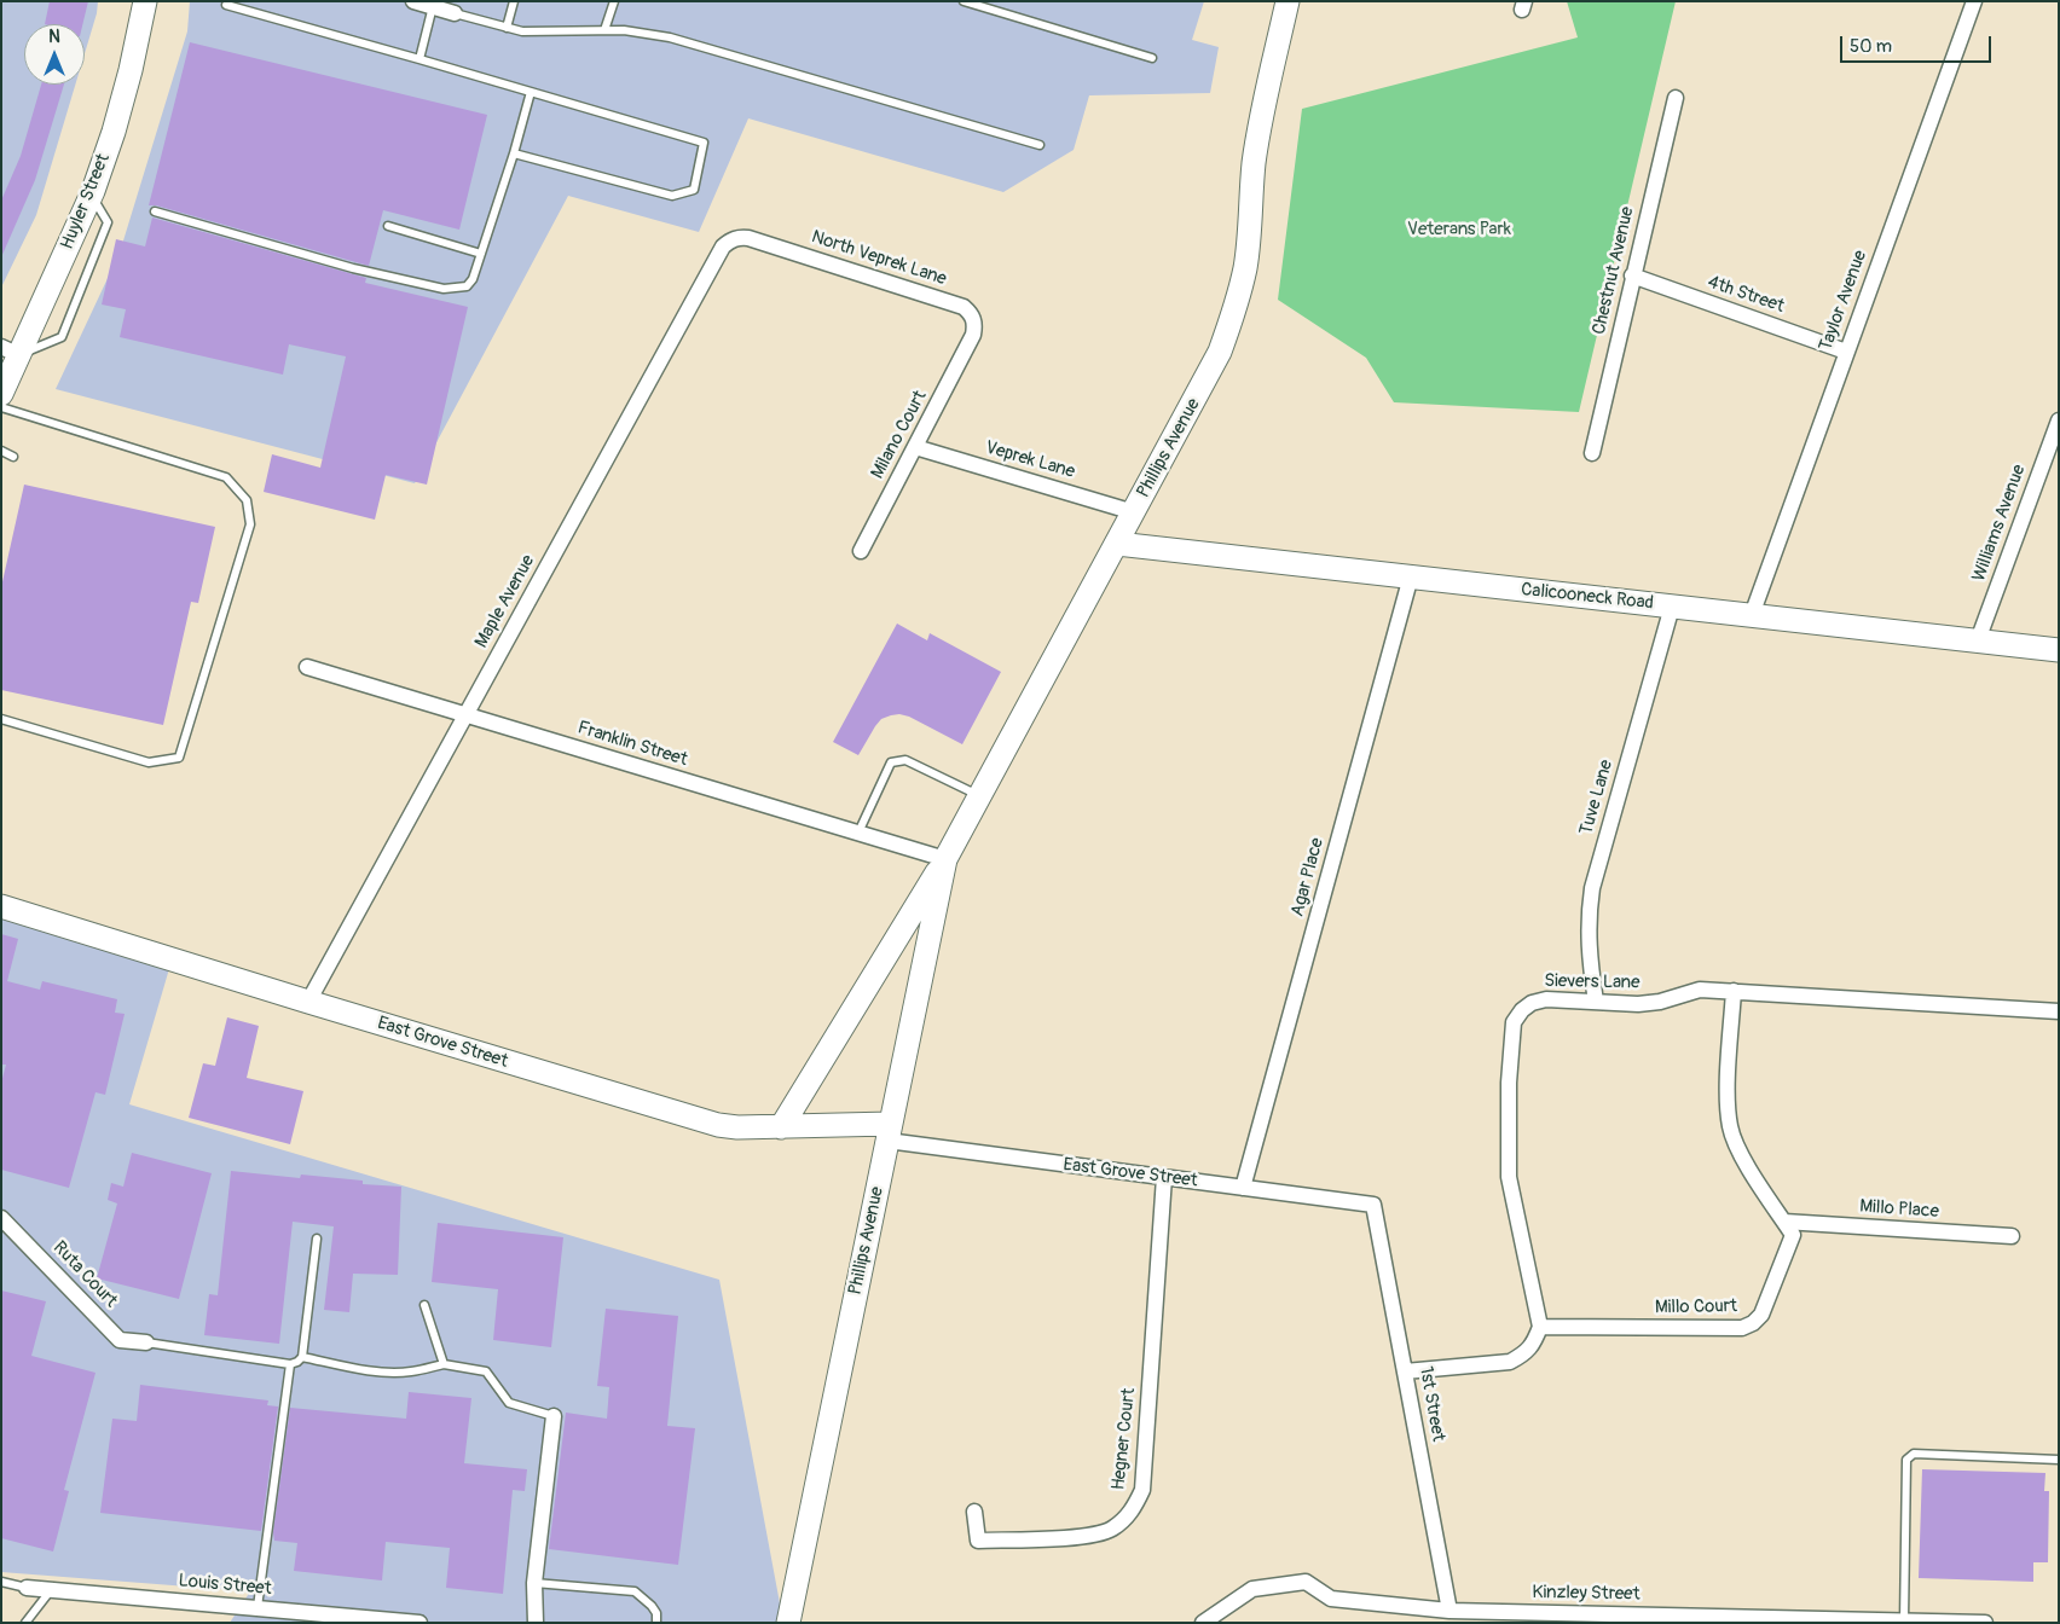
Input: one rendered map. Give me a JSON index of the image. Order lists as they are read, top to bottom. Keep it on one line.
{"streets":{"street":["Huyler Street","North Veprek Lane","Chestnut Avenue","4th Street","Taylor Avenue","Milano Court","Phillips Avenue","Veprek Lane","Williams Avenue","Calicooneck Road","Maple Avenue","Franklin Street","Tuve Lane","Agar Place","Sievers Lane","East Grove Street","Millo Place","Ruta Court","Millo Court","1st Street","Hegner Court","Louis Street","Kinzley Street"]},"crossings":[["North Veprek Lane","Milano Court"],["North Veprek Lane","Maple Avenue"],["Chestnut Avenue","4th Street"],["4th Street","Taylor Avenue"],["Taylor Avenue","Calicooneck Road"],["Milano Court","Veprek Lane"],["Phillips Avenue","Veprek Lane"],["Phillips Avenue","Calicooneck Road"],["Phillips Avenue","Franklin Street"],["Phillips Avenue","East Grove Street"],["Williams Avenue","Calicooneck Road"],["Calicooneck Road","Tuve Lane"],["Calicooneck Road","Agar Place"],["Maple Avenue","Franklin Street"],["Maple Avenue","East Grove Street"],["Tuve Lane","Sievers Lane"],["Agar Place","East Grove Street"],["Sievers Lane","Millo Court"],["East Grove Street","1st Street"],["East Grove Street","Hegner Court"],["Millo Place","Millo Court"],["1st Street","Kinzley Street"]],"parks":["Veterans Park"],"scale_bar":"50 m","north":"top"}
